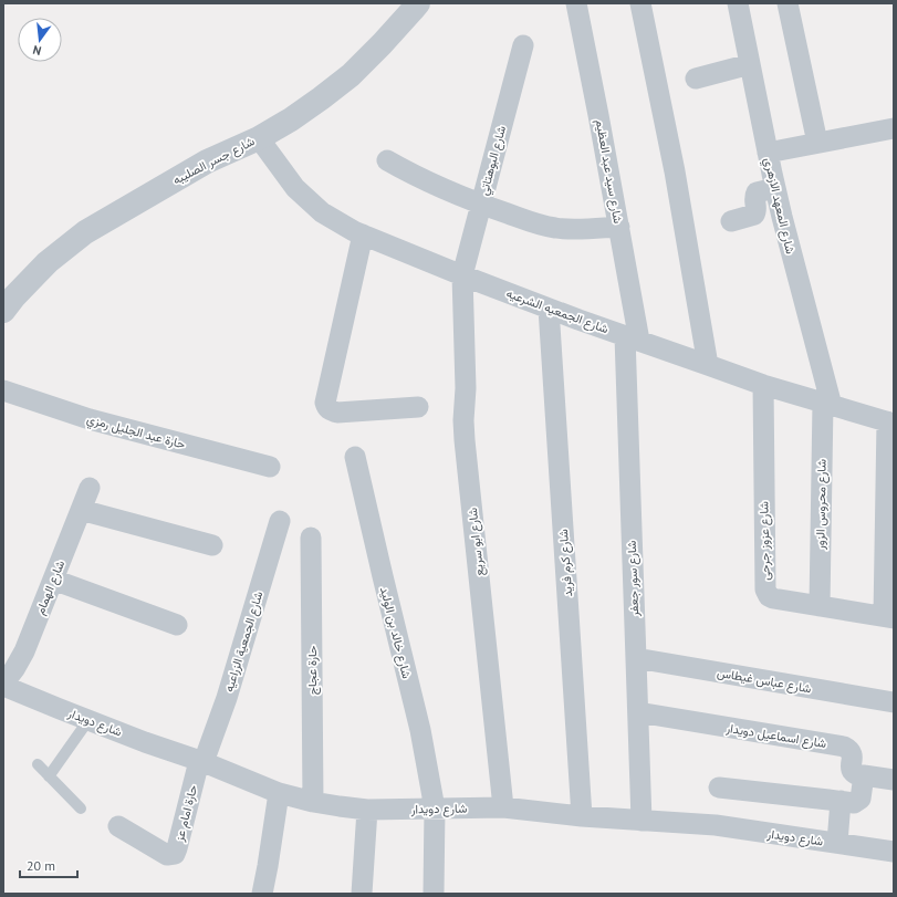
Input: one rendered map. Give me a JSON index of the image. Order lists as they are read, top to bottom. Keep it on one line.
{"streets":{"street":["شارع جسر الصليبه","شارع البوهتاتي","شارع سيد عبد العظيم","شارع المعهد الازهري","شارع الجمعيه الشرعيه","حارة عبد الجليل رمزي","شارع محروس الزور","شارع عزوز جرحى","شارع ابو سريع","شارع كرم فريد","شارع سور جعفر","شارع الهمام","شارع خالد بن الوليد","شارع الجمعية الزراعيه","حارة عجاج","شارع عباس غيطاس","شارع دويدار","شارع اسماعيل دويدار","حارة امام عز"]},"crossings":[["شارع جسر الصليبه","شارع الجمعيه الشرعيه"],["شارع البوهتاتي","شارع الجمعيه الشرعيه"],["شارع البوهتاتي","شارع ابو سريع"],["شارع سيد عبد العظيم","شارع الجمعيه الشرعيه"],["شارع سيد عبد العظيم","شارع سور جعفر"],["شارع المعهد الازهري","شارع الجمعيه الشرعيه"],["شارع المعهد الازهري","شارع محروس الزور"],["شارع الجمعيه الشرعيه","شارع محروس الزور"],["شارع الجمعيه الشرعيه","شارع عزوز جرحى"],["شارع الجمعيه الشرعيه","شارع ابو سريع"],["شارع الجمعيه الشرعيه","شارع كرم فريد"],["شارع الجمعيه الشرعيه","شارع سور جعفر"],["شارع محروس الزور","شارع عزوز جرحى"],["شارع ابو سريع","شارع دويدار"],["شارع كرم فريد","شارع دويدار"],["شارع سور جعفر","شارع عباس غيطاس"],["شارع سور جعفر","شارع دويدار"],["شارع سور جعفر","شارع اسماعيل دويدار"],["شارع الهمام","شارع دويدار"],["شارع خالد بن الوليد","شارع دويدار"],["شارع الجمعية الزراعيه","شارع دويدار"],["شارع الجمعية الزراعيه","حارة امام عز"],["حارة عجاج","شارع دويدار"],["شارع دويدار","حارة امام عز"]],"scale_bar":"20 m","north":"bottom"}
